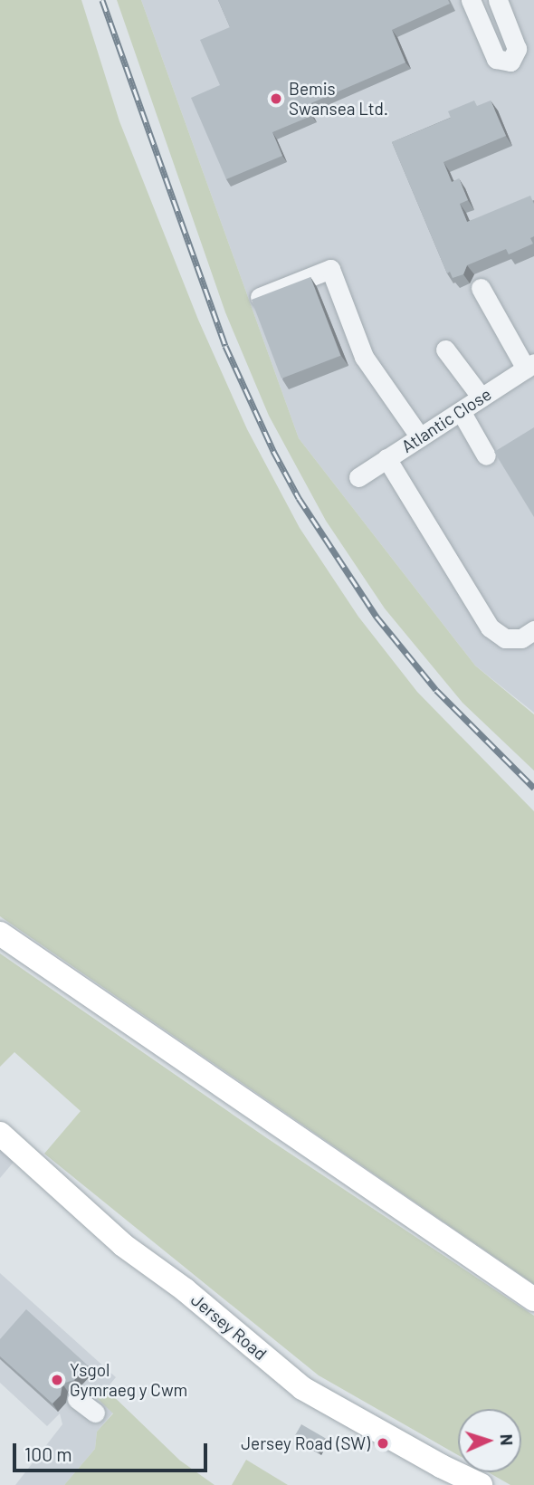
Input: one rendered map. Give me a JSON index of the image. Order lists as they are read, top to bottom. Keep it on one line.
{"streets":{"main road":["Jersey Road"],"street":["Atlantic Close"]},"places":["Bemis Swansea Ltd.","Ysgol Gymraeg y Cwm","Jersey Road (SW)"],"scale_bar":"100 m","north":"right"}
